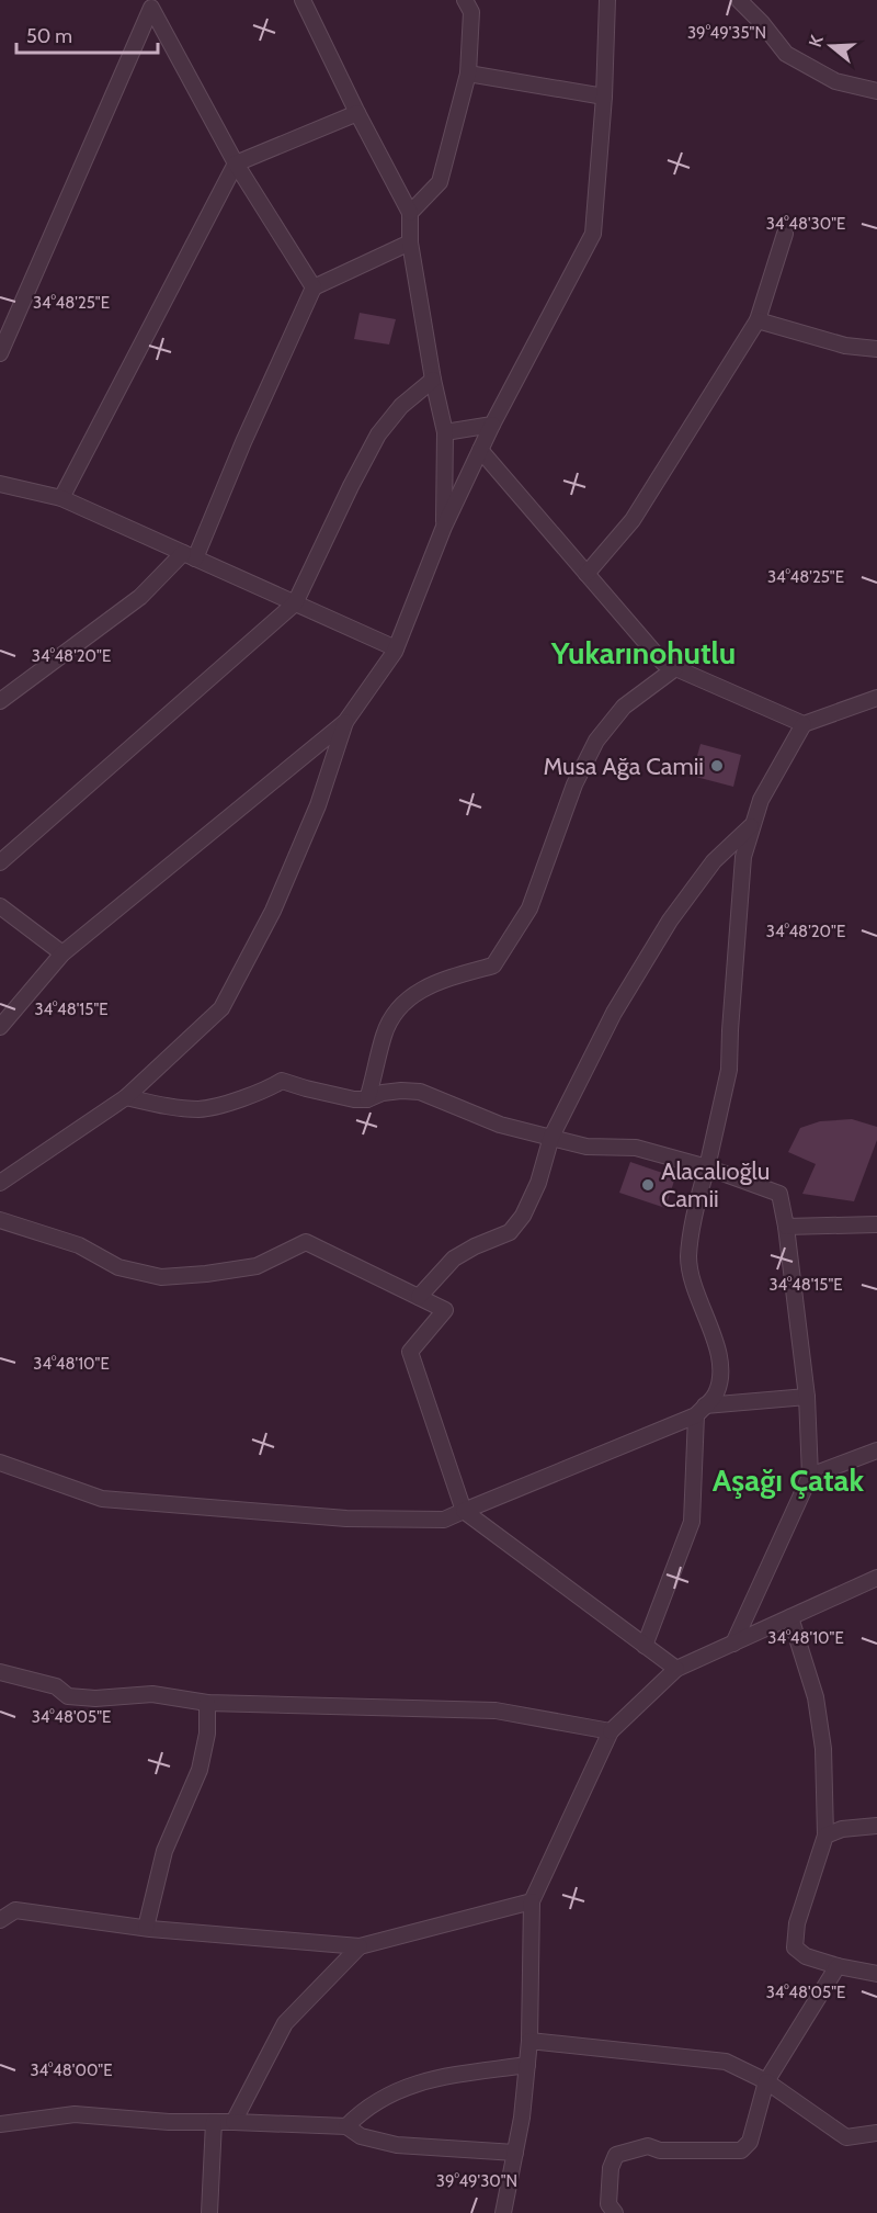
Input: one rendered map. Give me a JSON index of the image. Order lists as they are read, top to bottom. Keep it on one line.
{"districts":["Yukarınohutlu","Aşağı Çatak"],"places":["Musa Ağa Camii","Alacalıoğlu Camii"],"scale_bar":"50 m","north":"left","coordinates":["39°49'35\"N","34°48'30\"E","34°48'25\"E","34°48'20\"E","34°48'15\"E","34°48'10\"E","34°48'05\"E","34°48'00\"E","39°49'30\"N"]}
